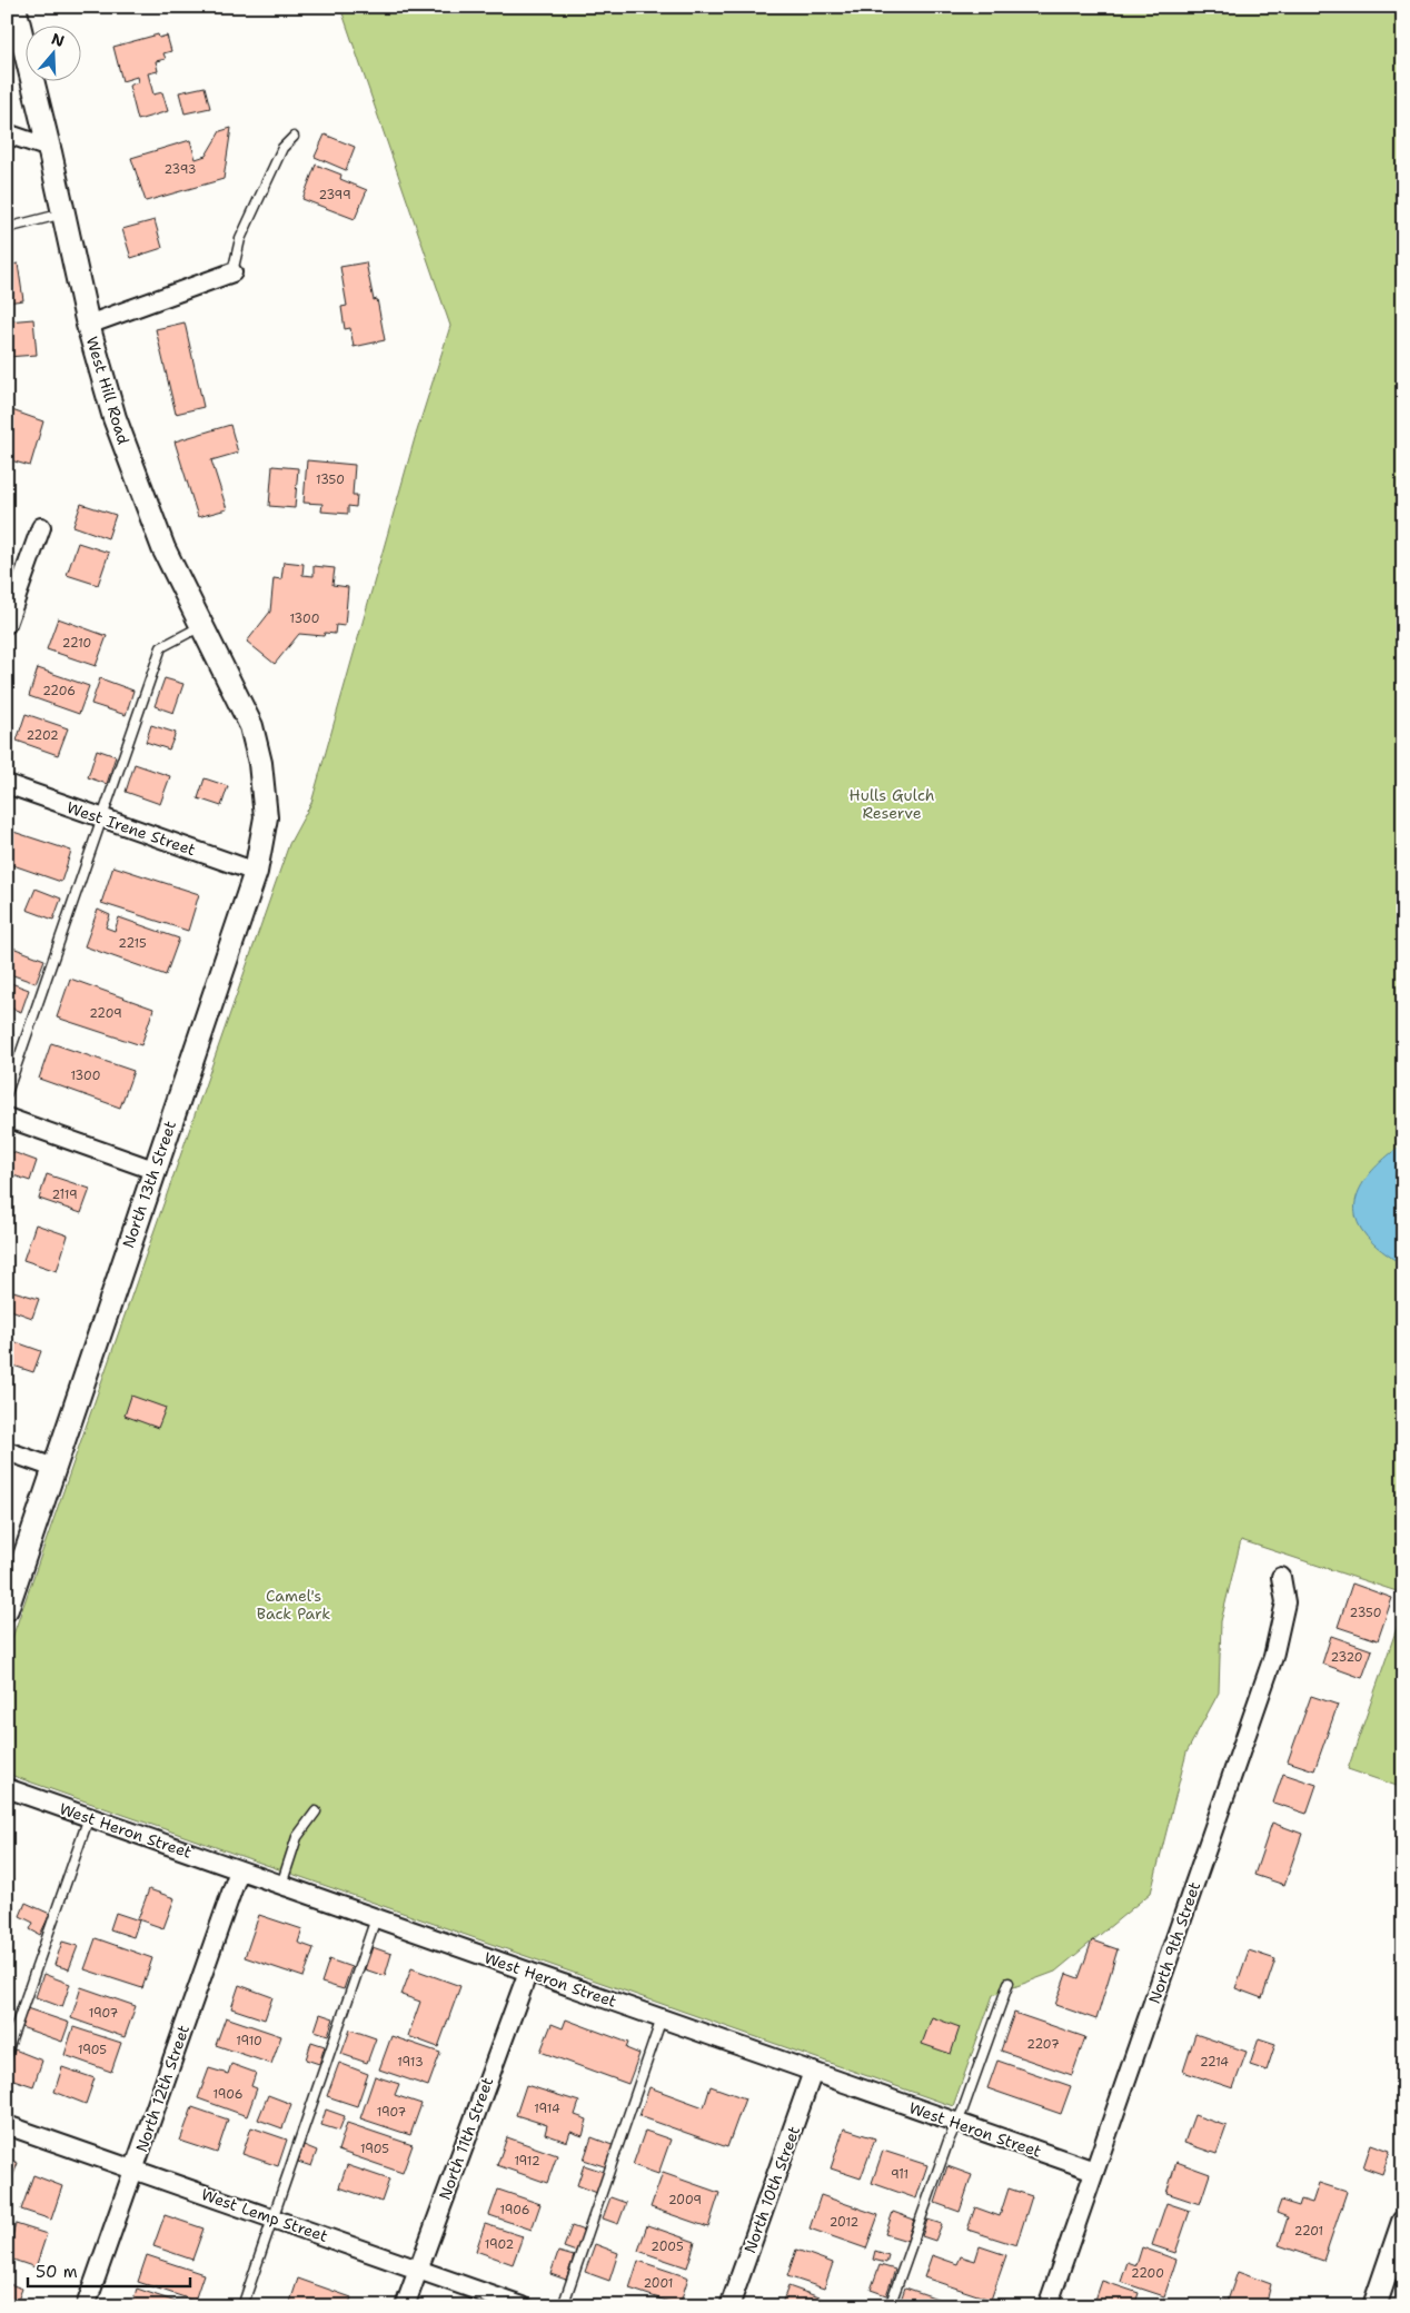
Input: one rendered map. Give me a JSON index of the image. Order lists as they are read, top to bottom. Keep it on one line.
{"streets":{"street":["West Hill Road","West Irene Street","North 13th Street","West Heron Street","North 9th Street","North 12th Street","North 11th Street","North 10th Street","West Lemp Street"]},"crossings":[["West Hill Road","North 13th Street"],["West Irene Street","North 13th Street"],["West Heron Street","North 9th Street"],["West Heron Street","North 12th Street"],["West Heron Street","North 11th Street"],["West Heron Street","North 10th Street"],["North 12th Street","West Lemp Street"],["North 11th Street","West Lemp Street"]],"parks":["Hulls Gulch Reserve","Camel's Back Park"],"house_numbers":["2393","2399","1350","1300","2210","2206","2202","2215","2209","1300","2119","2350","2320","1907","1910","2207","1905","1913","2214","1906","1914","1907","1905","1912","911","2009","1906","2012","2201","1902","2005","2200","2001"],"scale_bar":"50 m","north":"top"}
